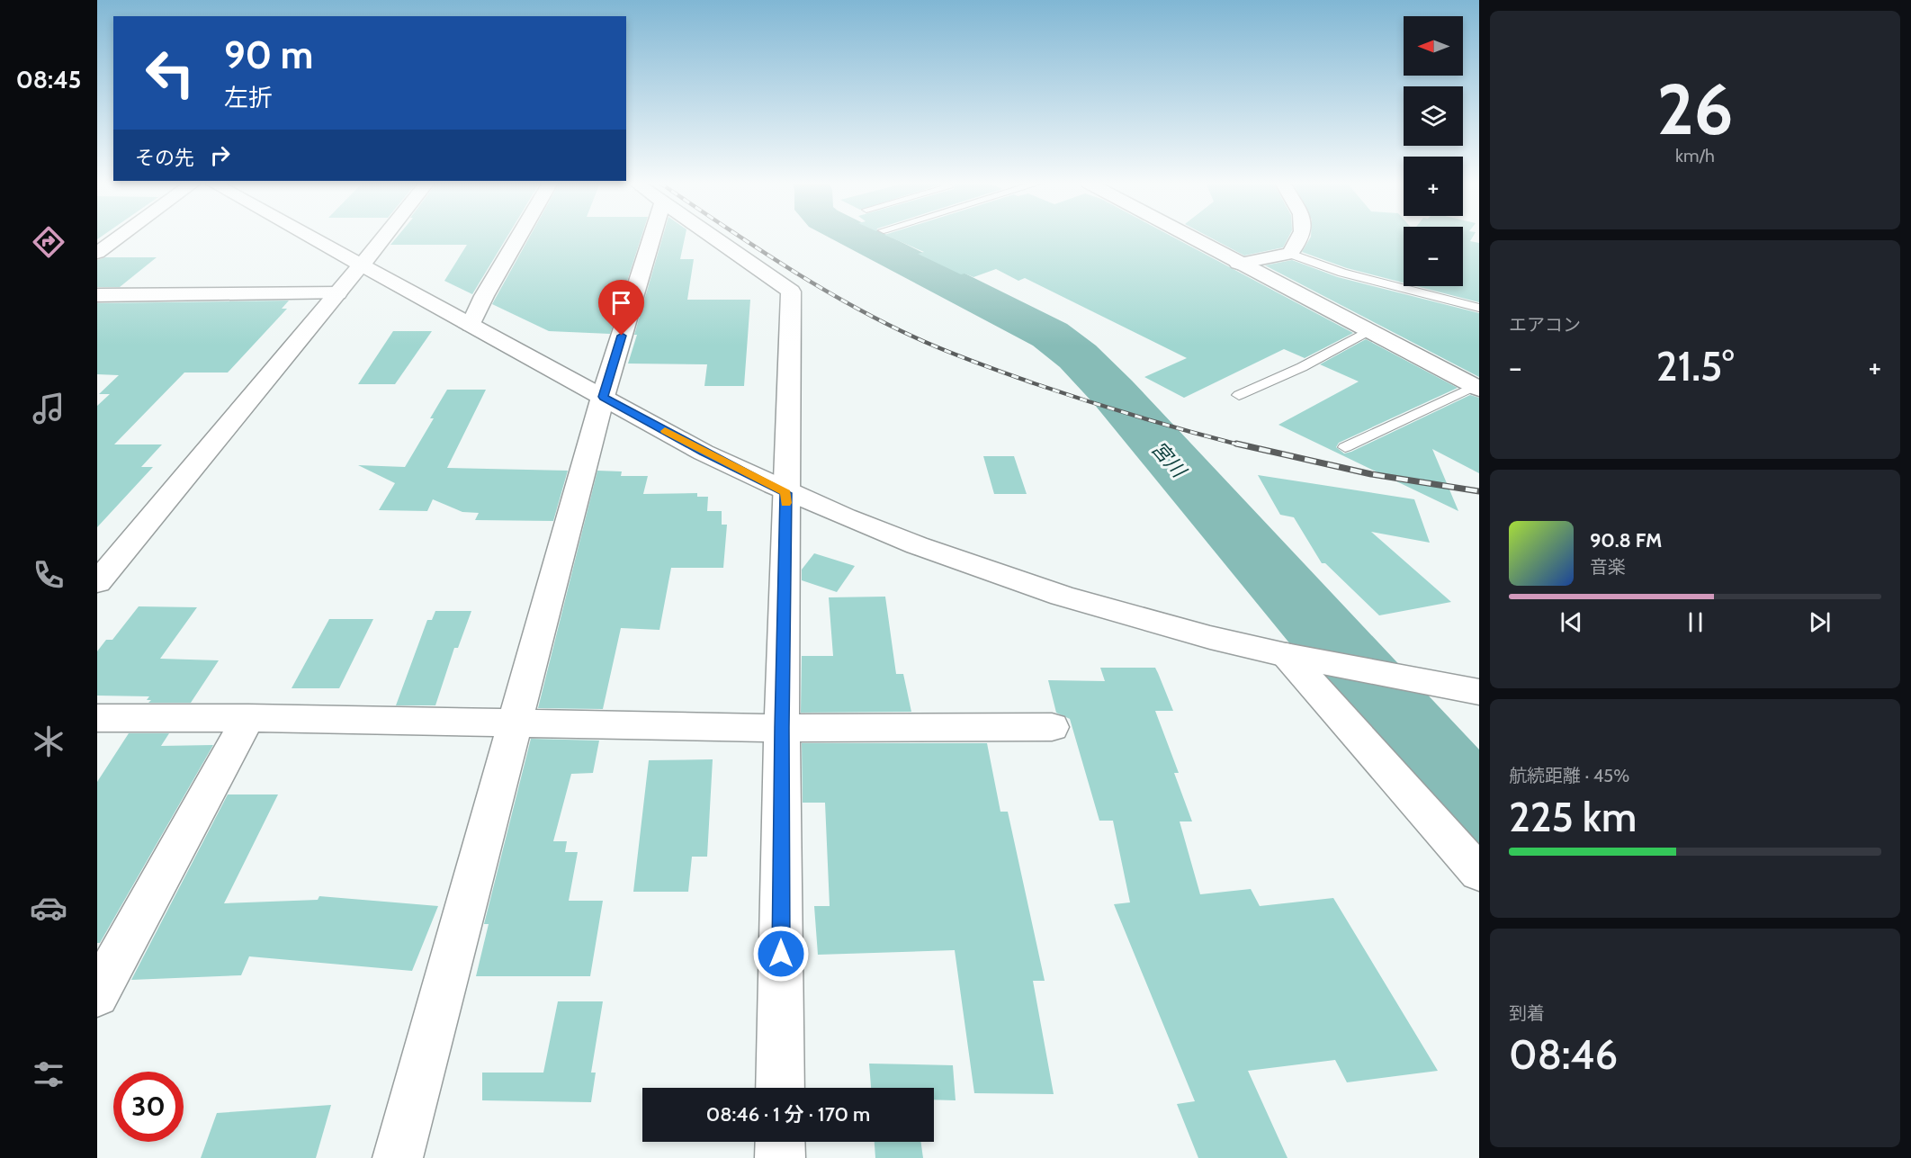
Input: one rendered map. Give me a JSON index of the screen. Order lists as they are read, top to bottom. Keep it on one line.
{"water":["宮川"],"north":"left","page":{"tabs":"08:45","tile":[["26","km/h"],"エアコン",["航続距離 · 45%","225 km"],["到着","08:46"]],"map_buttons":["+","−"],"turn":["90 m","左折"],"then":"その先","heat":["−","21.5°","+"],"song":["90.8 FM","音楽"],"limit":"30","trip":"08:46 · 1 分 · 170 m"}}
